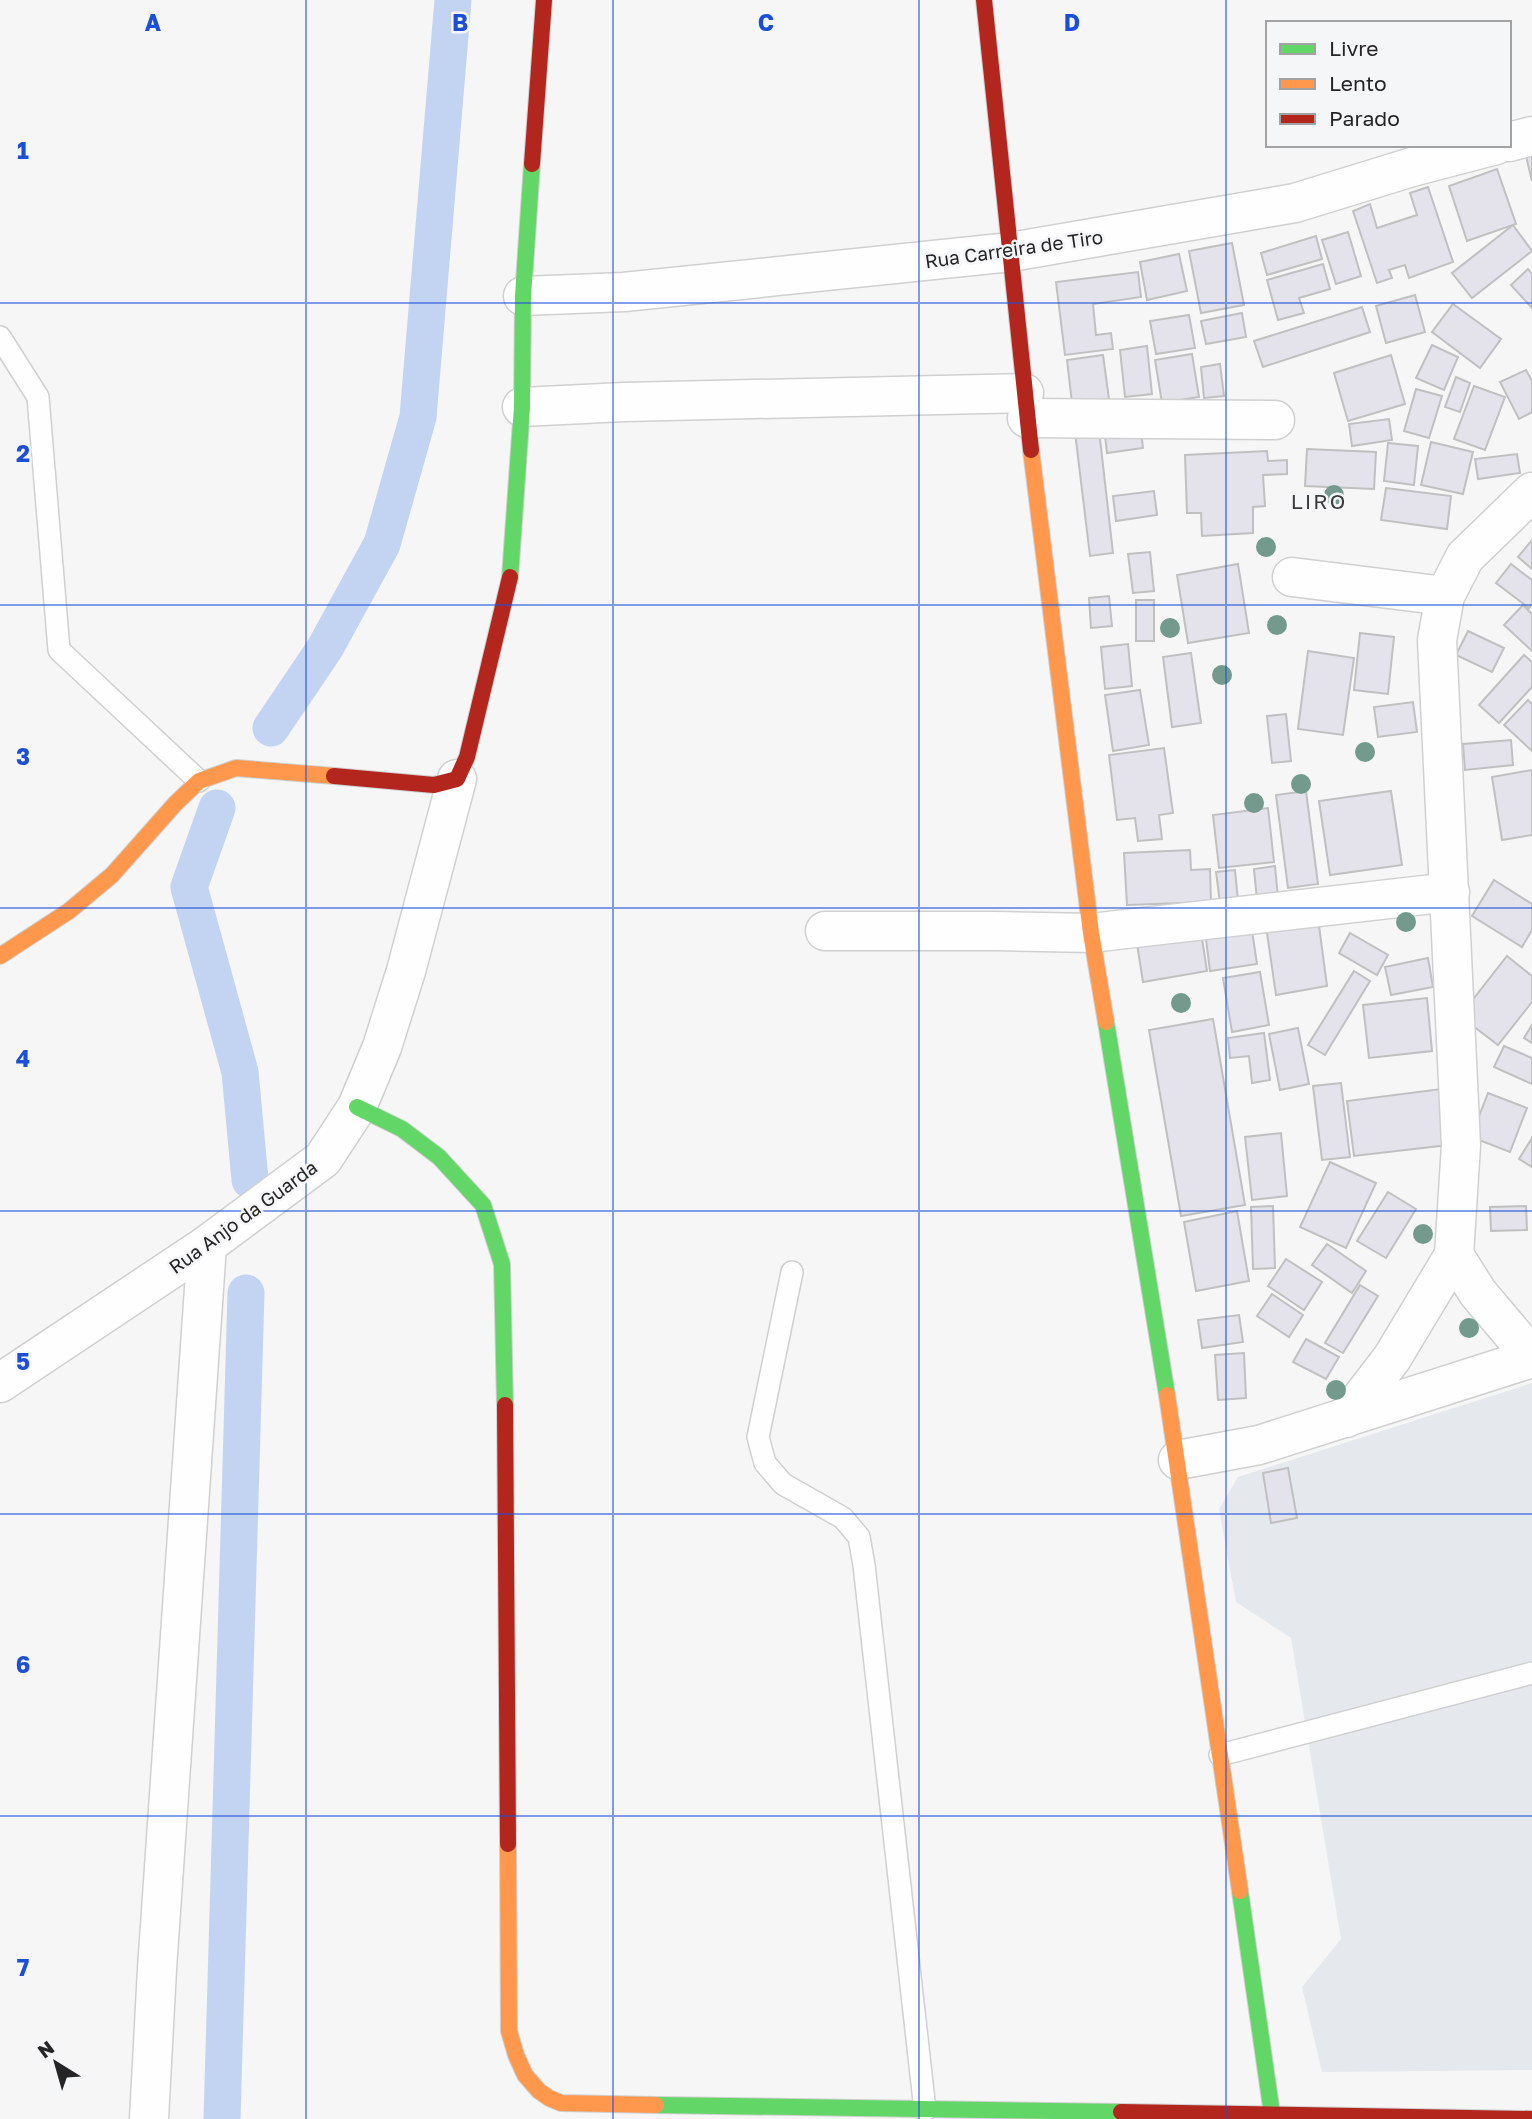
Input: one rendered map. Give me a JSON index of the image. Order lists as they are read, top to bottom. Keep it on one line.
{"streets":{"street":["Rua Carreira de Tiro","Rua Anjo da Guarda"]},"districts":["LIRO"],"legend":["Livre","Lento","Parado"],"north":"top left","grid":{"columns":["A","B","C","D"],"rows":["1","2","3","4","5","6","7"]}}
